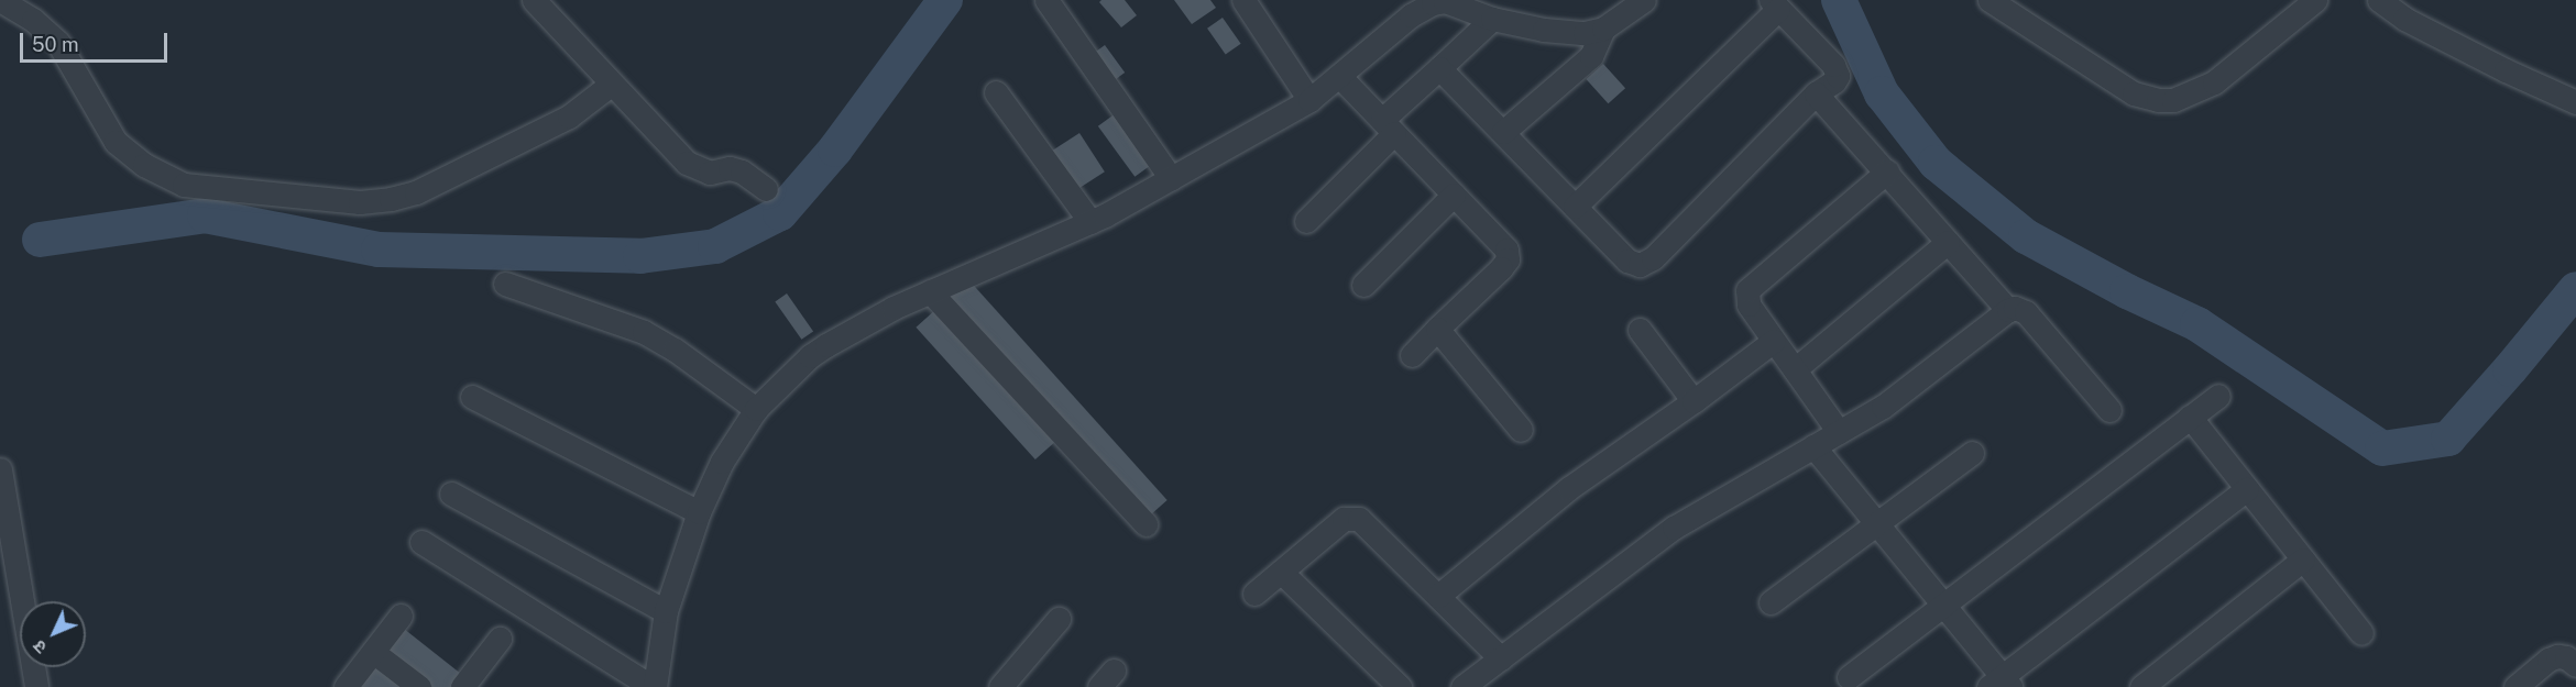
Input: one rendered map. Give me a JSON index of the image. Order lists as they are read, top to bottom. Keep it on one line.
{"scale_bar":"50 m","north":"bottom left"}
